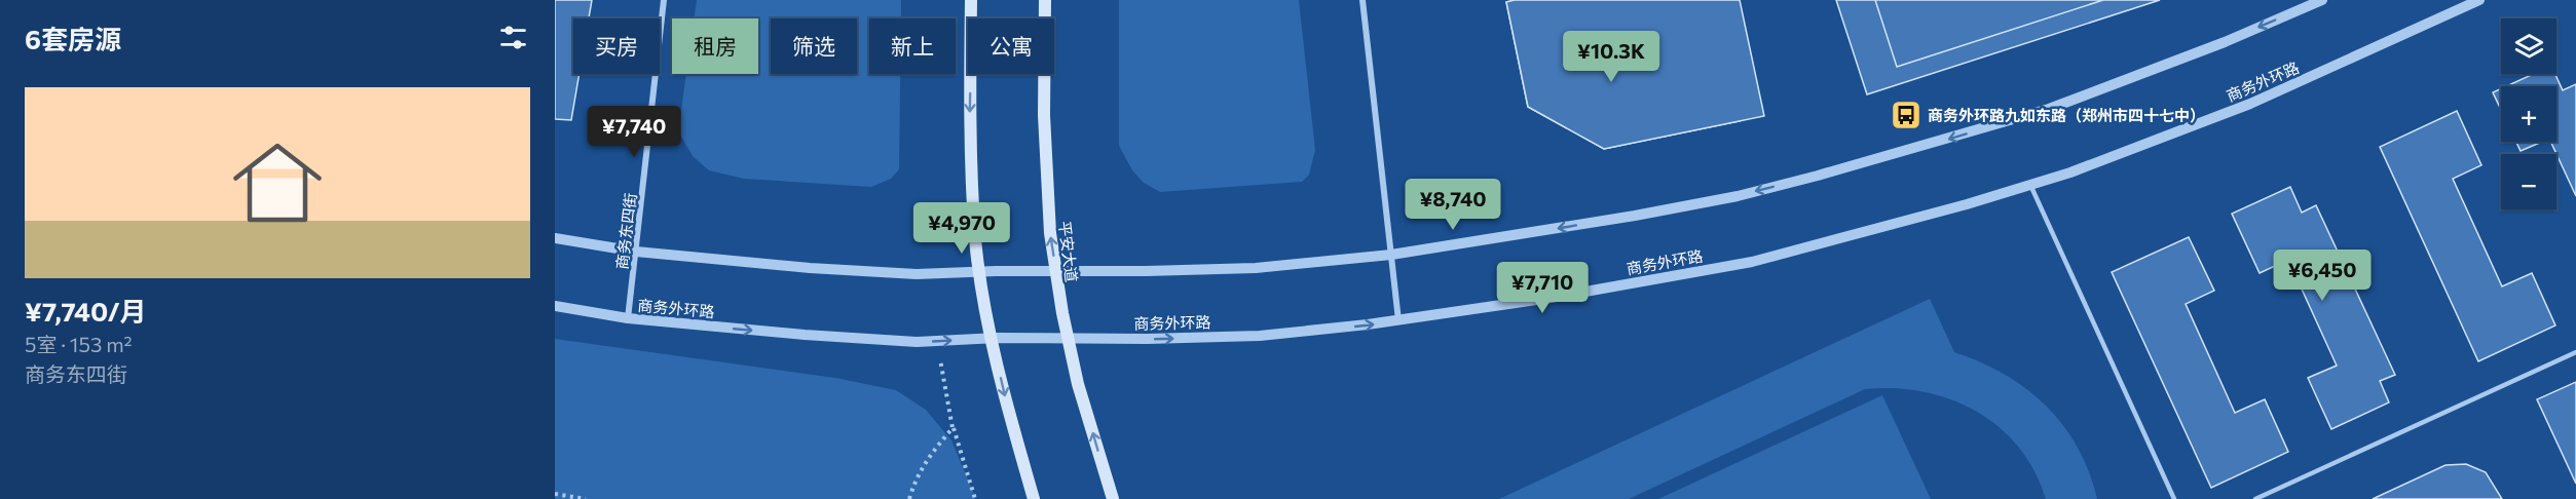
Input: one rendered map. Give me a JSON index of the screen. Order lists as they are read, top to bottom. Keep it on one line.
{"streets":{"main road":["平安大道"],"street":["商务外环路","商务东四街"]},"crossings":[["商务外环路","商务东四街"],["商务外环路","平安大道"]],"places":{"bus stop":["商务外环路九如东路（郑州市四十七中）"]},"page":{"heading":"6套房源","map_buttons":["+","−"],"chip":["买房","租房","筛选","新上","公寓"],"price":["¥10.3K","¥7,740","¥8,740","¥4,970","¥6,450","¥7,710"],"list":[{"name":"¥7,740/月","note":"5室 · 153 m² · 商务东四街"}]}}
